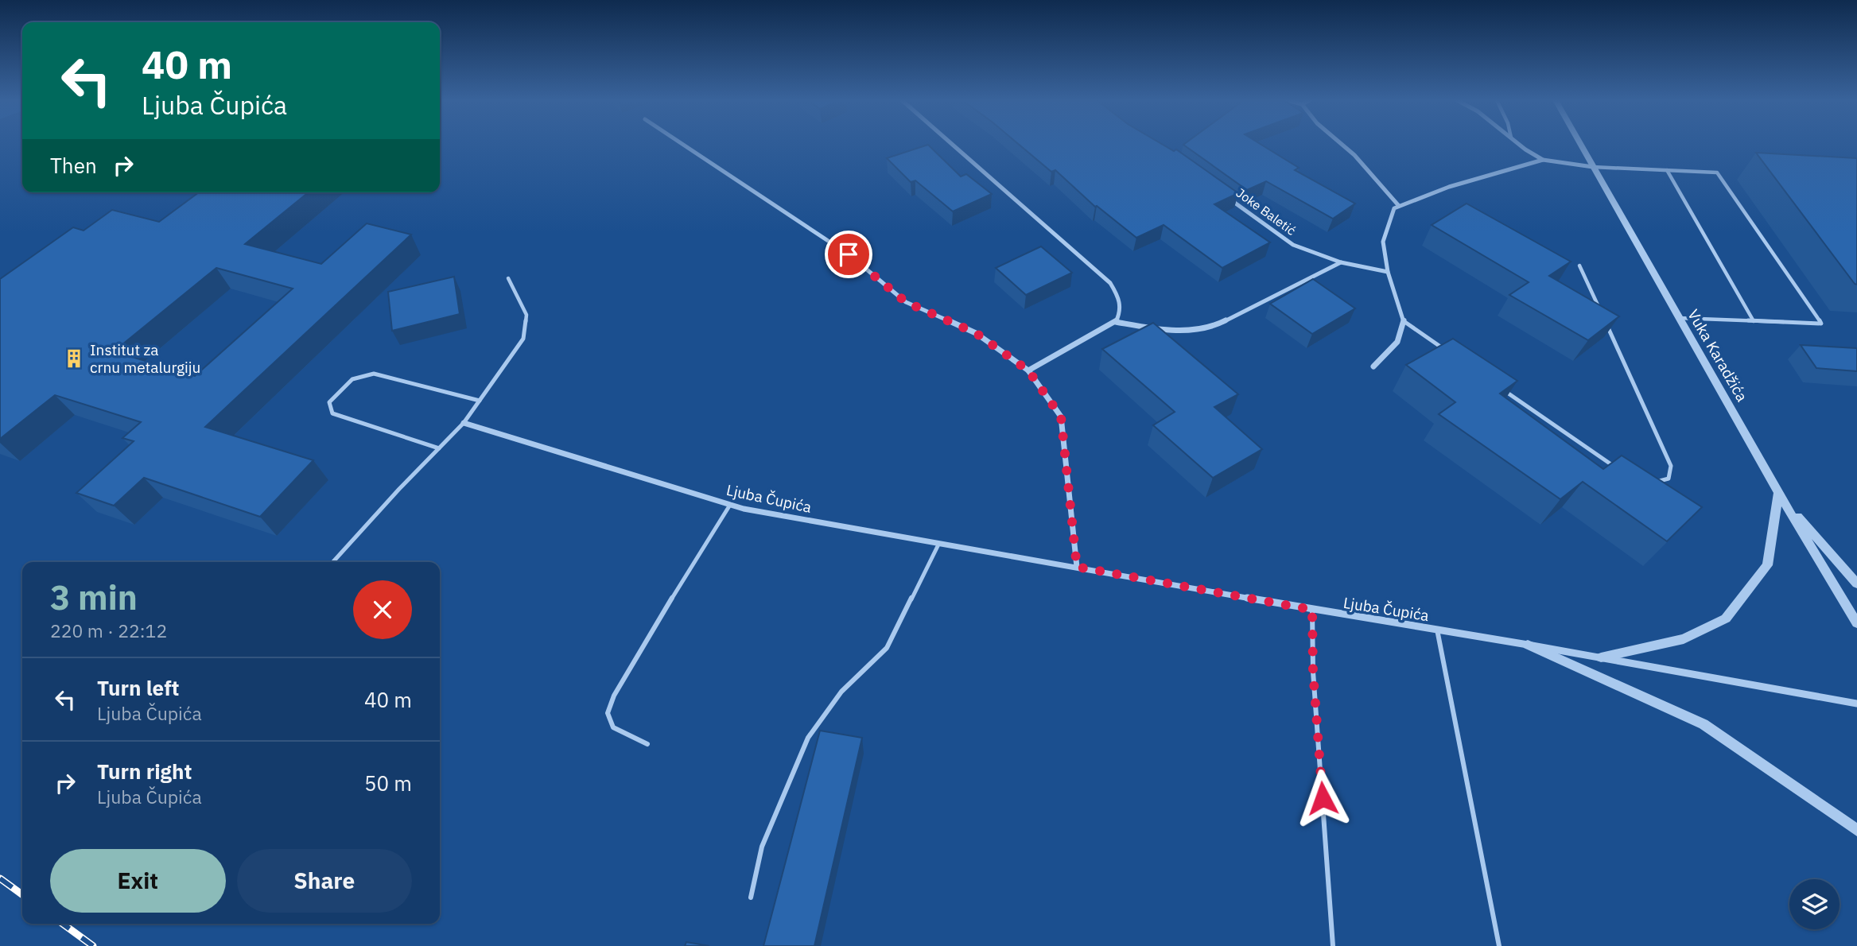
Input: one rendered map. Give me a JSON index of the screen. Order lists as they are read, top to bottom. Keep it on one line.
{"streets":{"street":["Joke Baletić","Vuka Karadžića","Ljuba Čupića"]},"places":{"building":["Institut za crnu metalurgiju"]},"page":{"turn":["40 m","Ljuba Čupića"],"then":"Then","heading":["3 min","220 m · 22:12"],"list":[{"name":"Turn left","note":"Ljuba Čupića","value":"40 m"},{"name":"Turn right","note":"Ljuba Čupića","value":"50 m"}],"buttons":["Exit","Share"]}}
